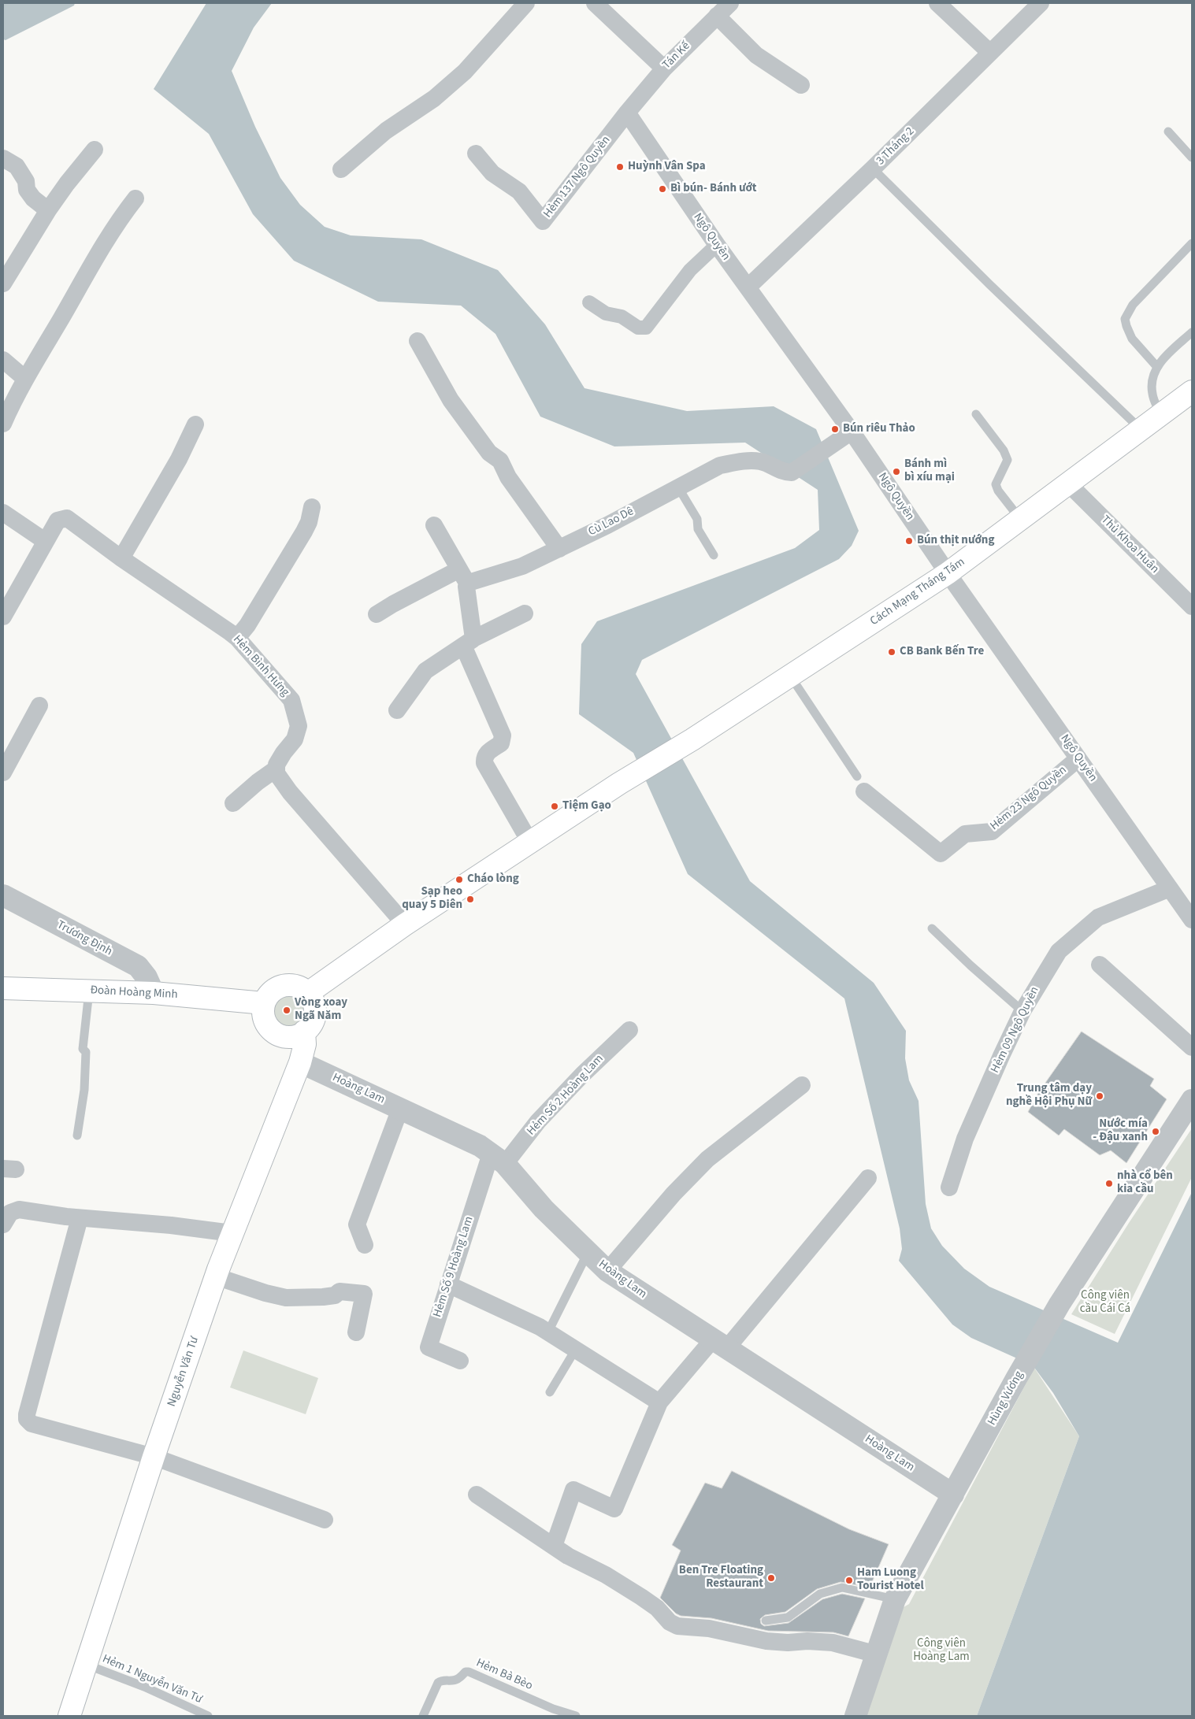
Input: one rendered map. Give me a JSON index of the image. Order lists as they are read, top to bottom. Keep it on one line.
{"streets":{"main road":["Cách Mạng Tháng Tám","Đoàn Hoàng Minh","Nguyễn Văn Tư"],"street":["Tán Kế","3 Tháng 2","Hẻm 137 Ngô Quyền","Ngô Quyền","Cù Lao Dê","Thủ Khoa Huân","Hẻm Bình Hưng","Hẻm 23 Ngô Quyền","Trương Định","Hẻm 09 Ngô Quyền","Hoàng Lam","Hẻm Số 2 Hoàng Lam","Hẻm Số 9 Hoàng Lam","Hùng Vương"],"lane":["Hẻm Bà Bèo","Hẻm 1 Nguyễn Văn Tư"]},"crossings":[["Tán Kế","Hẻm 137 Ngô Quyền"],["Tán Kế","Ngô Quyền"],["3 Tháng 2","Ngô Quyền"],["Hẻm 137 Ngô Quyền","Ngô Quyền"],["Ngô Quyền","Cù Lao Dê"],["Ngô Quyền","Cách Mạng Tháng Tám"],["Ngô Quyền","Hẻm 23 Ngô Quyền"],["Ngô Quyền","Hẻm 09 Ngô Quyền"],["Thủ Khoa Huân","Cách Mạng Tháng Tám"],["Trương Định","Đoàn Hoàng Minh"],["Đoàn Hoàng Minh","Nguyễn Văn Tư"],["Hoàng Lam","Hẻm Số 2 Hoàng Lam"],["Hoàng Lam","Hẻm Số 9 Hoàng Lam"],["Hoàng Lam","Nguyễn Văn Tư"],["Hoàng Lam","Hùng Vương"],["Hẻm Số 2 Hoàng Lam","Hẻm Số 9 Hoàng Lam"],["Nguyễn Văn Tư","Hẻm 1 Nguyễn Văn Tư"]],"parks":["Công viên cầu Cái Cá","Công viên Hoàng Lam"],"places":["Huỳnh Vân Spa","Bì bún- Bánh ướt","Bún riêu Thảo","Bánh mì bì xíu mại","Bún thịt nướng","CB Bank Bến Tre","Tiệm Gạo","Cháo lòng","Sạp heo quay 5 Diên","Vòng xoay Ngã Năm","Trung tâm dạy nghề Hội Phụ Nữ","Nước mía - Đậu xanh","nhà cổ bên kia cầu","Ben Tre Floating Restaurant","Ham Luong Tourist Hotel"]}
